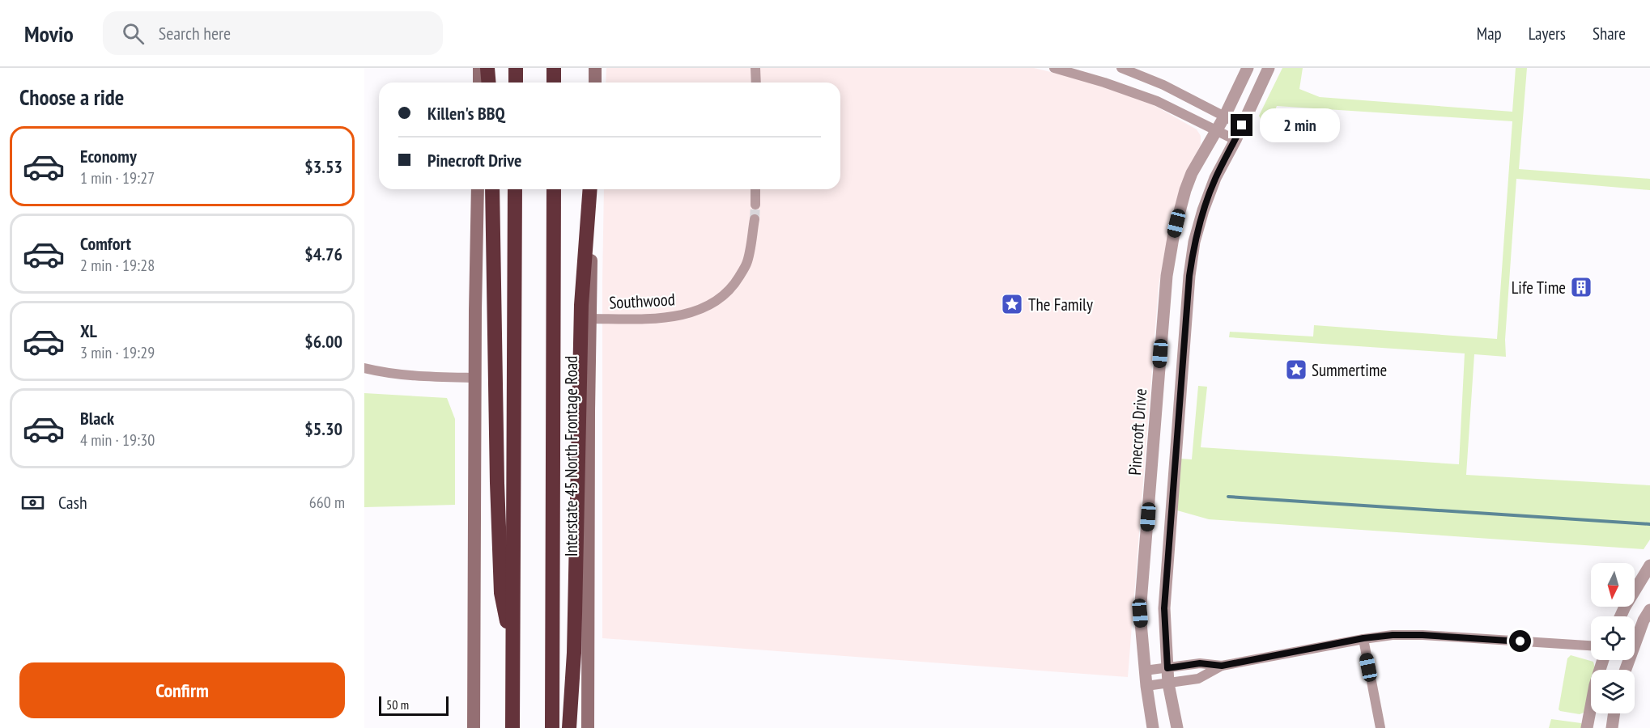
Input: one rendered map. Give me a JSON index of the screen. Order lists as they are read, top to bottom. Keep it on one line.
{"streets":{"main road":["Interstate 45 North Frontage Road"],"street":["Southwood","Pinecroft Drive"]},"crossings":[["Southwood","Interstate 45 North Frontage Road"]],"places":{"building":["Life Time"],"place":["The Family","Summertime"]},"scale_bar":"50 m","north":"bottom","page":{"header":"Movio","search":"Search here","nav":["Map","Layers","Share"],"heading":"Choose a ride","banner":["Killen's BBQ","Pinecroft Drive"],"bubble":"2 min","list":[{"name":"Economy","note":"1 min · 19:27","value":"$3.53"},{"name":"Comfort","note":"2 min · 19:28","value":"$4.76"},{"name":"XL","note":"3 min · 19:29","value":"$6.00"},{"name":"Black","note":"4 min · 19:30","value":"$5.30"}],"pay":["Cash","660 m"],"buttons":"Confirm","scale":"50 m"}}
